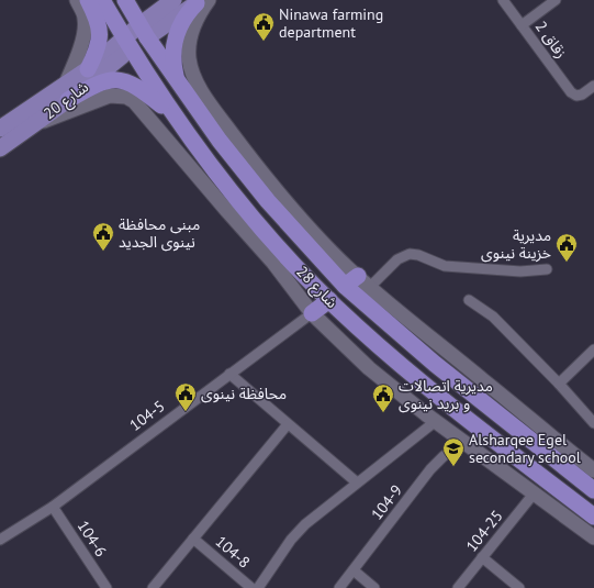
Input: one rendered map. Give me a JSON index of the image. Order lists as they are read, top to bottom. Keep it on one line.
{"streets":{"highway":["شارع 28"],"main road":["شارع 20"],"street":["زقاق 2","104-5","104-9","104-25","104-6","104-8"]},"crossings":[["شارع 20","شارع 28"],["104-5","104-6"]],"places":{"public building":["Ninawa farming department","مبنى محافظة نينوى الجديد","مديرية خزينة نينوى","محافظة نينوى","مديرية اتصالات و بريد نينوى"],"school or university":["Alsharqee Egel secondary school"]}}
